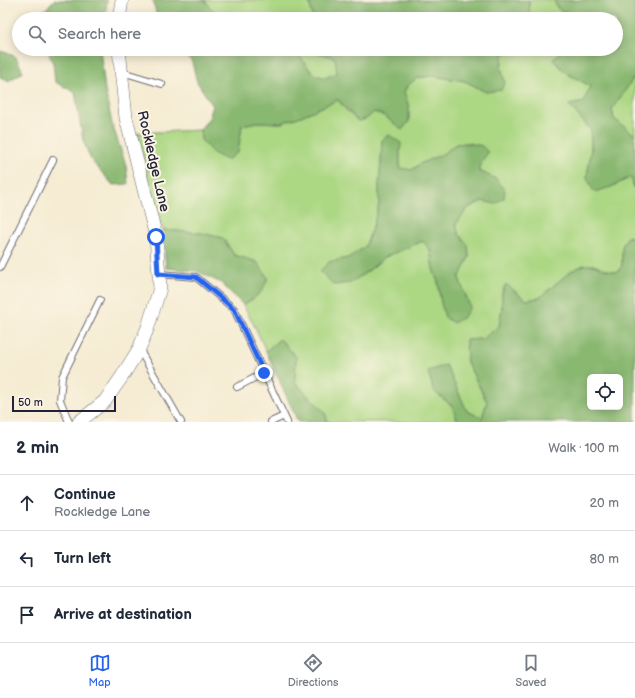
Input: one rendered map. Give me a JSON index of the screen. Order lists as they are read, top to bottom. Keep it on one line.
{"streets":{"street":["Rockledge Lane"]},"scale_bar":"50 m","page":{"search":"Search here","scale":"50 m","heading":["2 min","Walk · 100 m"],"list":[["Continue","Rockledge Lane","20 m"],["Turn left","80 m"],"Arrive at destination"],"nav":["Map","Directions","Saved"]}}
